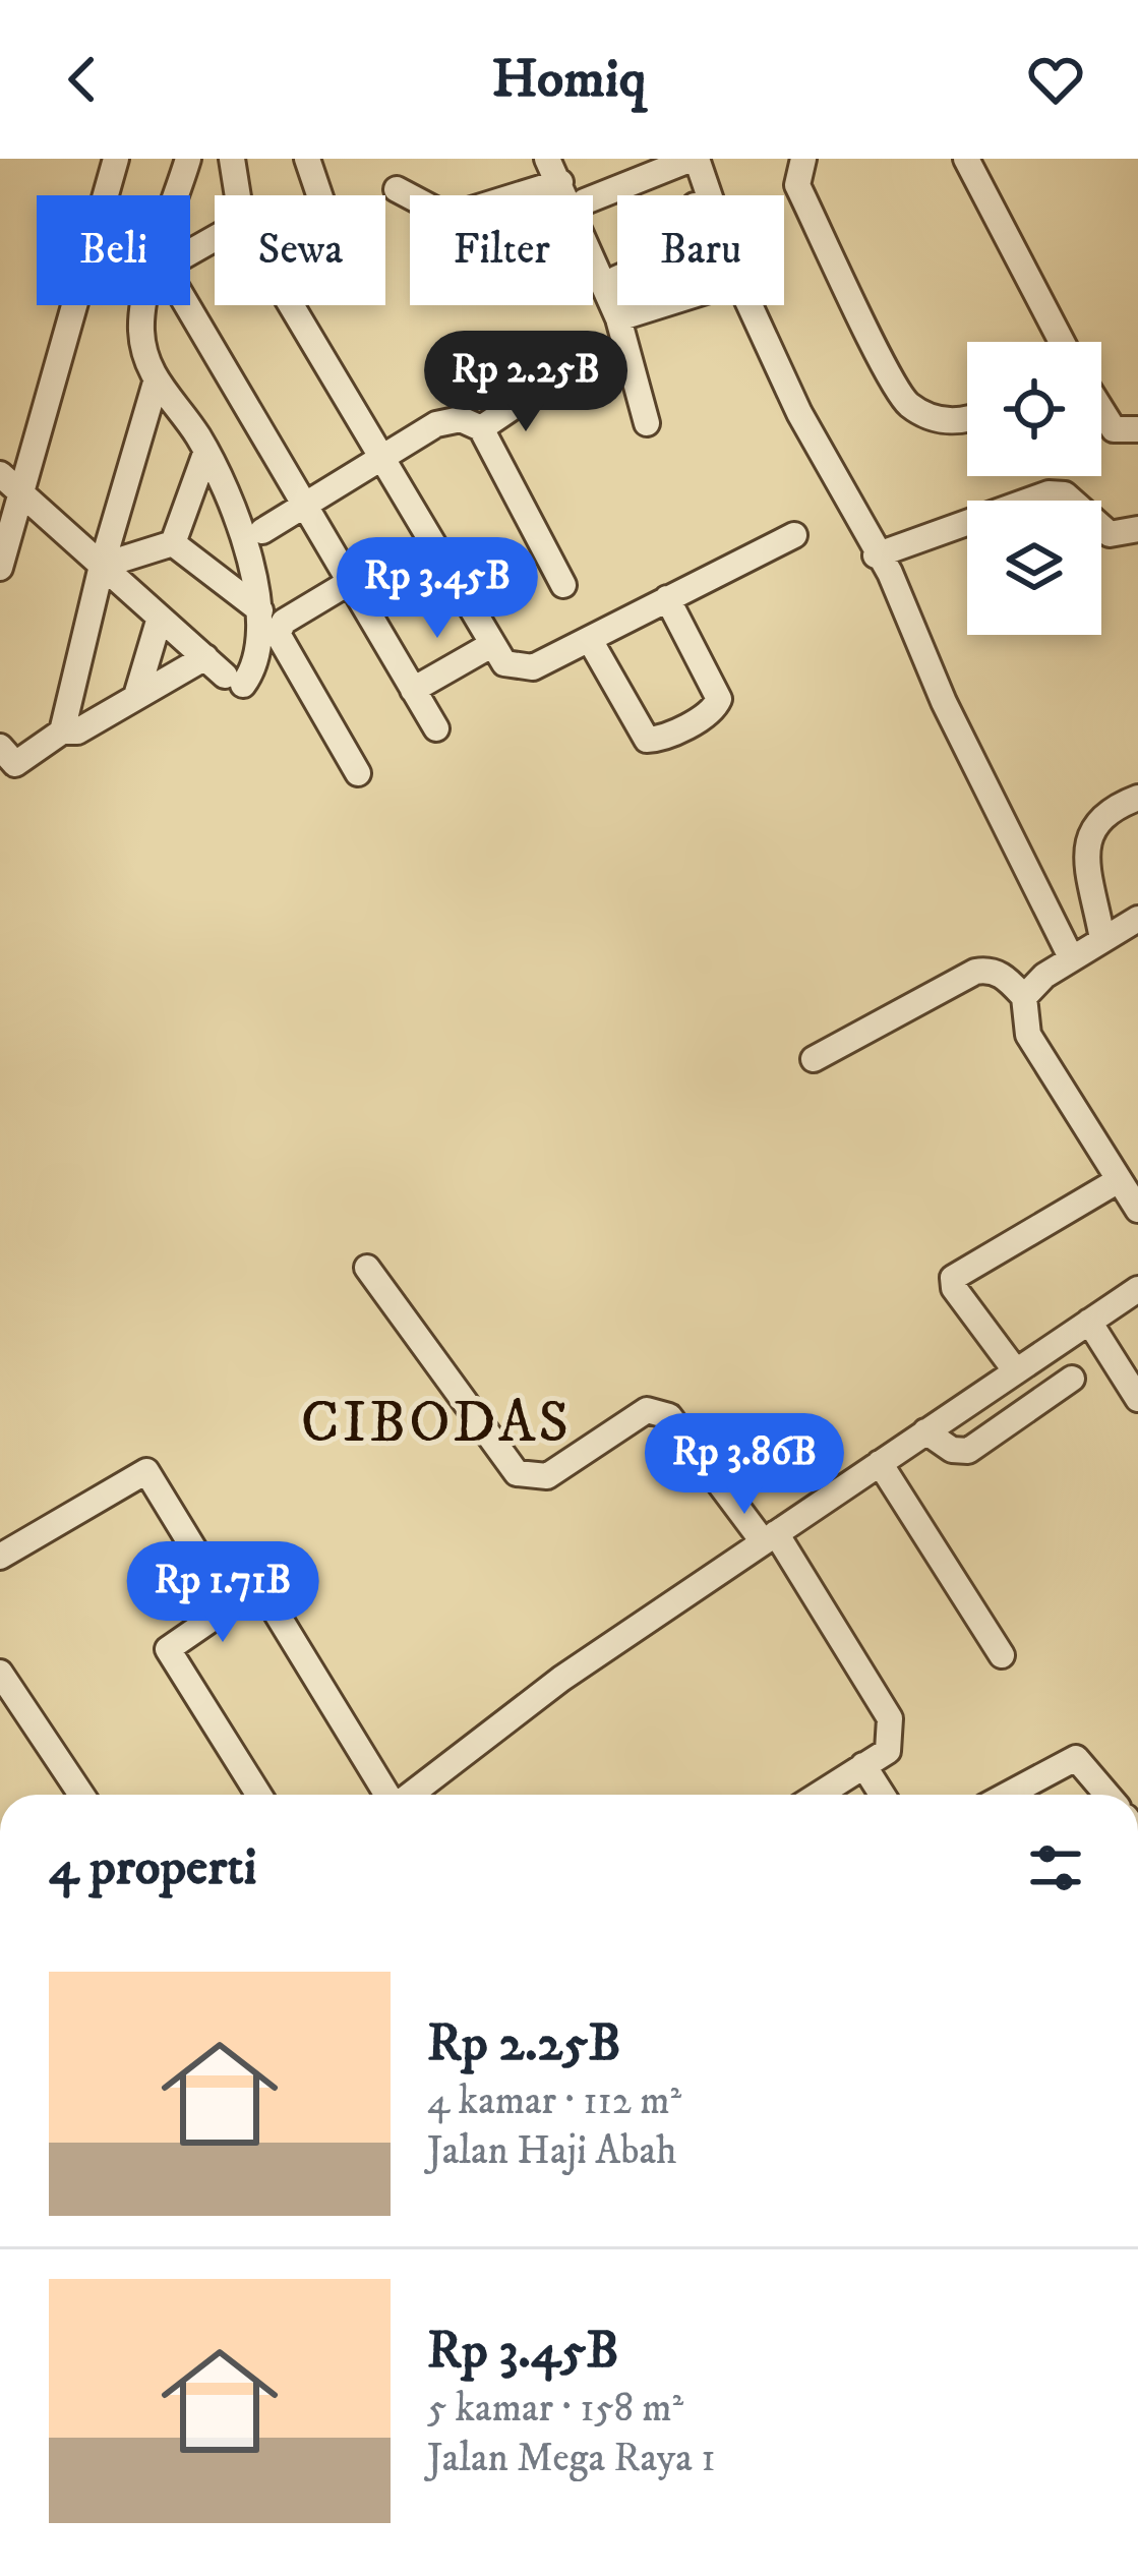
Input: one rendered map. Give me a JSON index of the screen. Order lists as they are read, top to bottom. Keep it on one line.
{"districts":["CIBODAS"],"page":{"header":"Homiq","chip":["Beli","Sewa","Filter","Baru"],"price":["Rp 2.25B","Rp 3.45B","Rp 3.86B","Rp 1.71B"],"heading":"4 properti","list":[{"name":"Rp 2.25B","note":"4 kamar · 112 m² · Jalan Haji Abah"},{"name":"Rp 3.45B","note":"5 kamar · 158 m² · Jalan Mega Raya 1"}]}}
